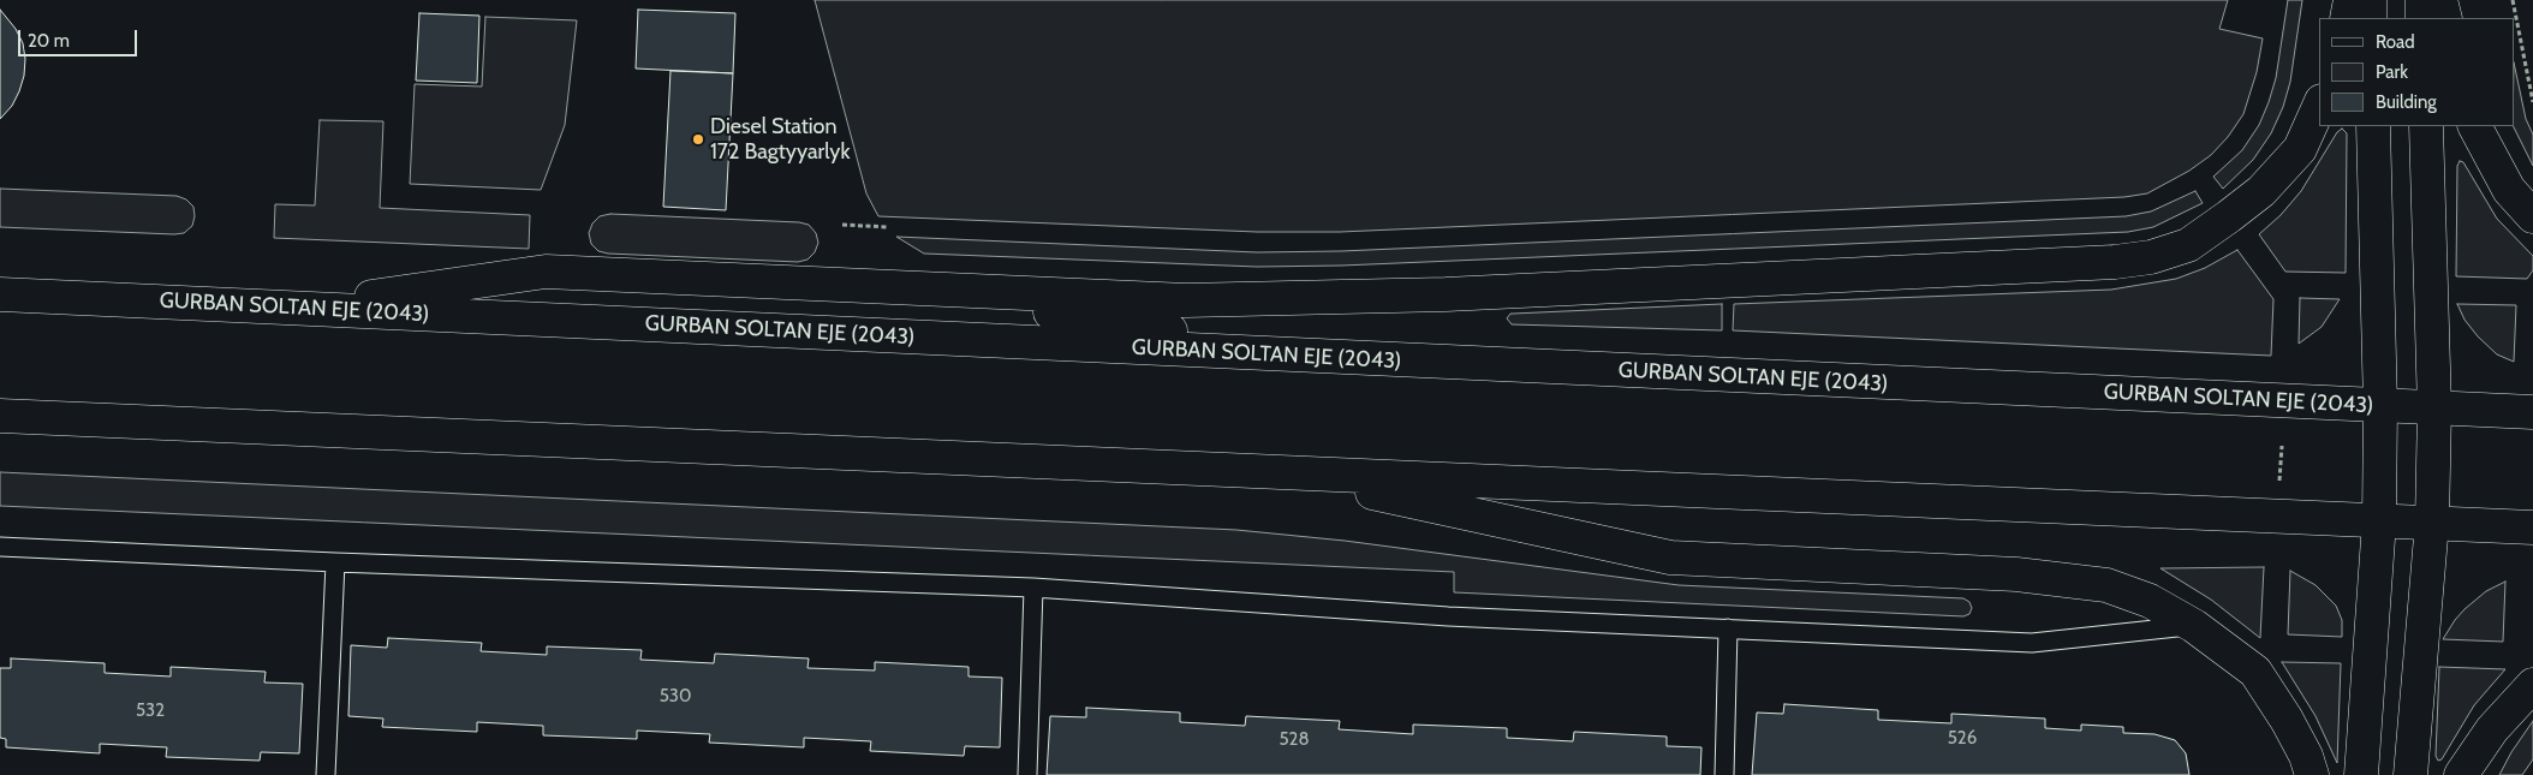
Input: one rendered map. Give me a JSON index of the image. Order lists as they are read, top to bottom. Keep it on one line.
{"streets":{"main road":["GURBAN SOLTAN EJE (2043)"]},"places":["Diesel Station 172 Bagtyyarlyk"],"house_numbers":["530","532","526","528"],"legend":["Road","Park","Building"],"scale_bar":"20 m"}
